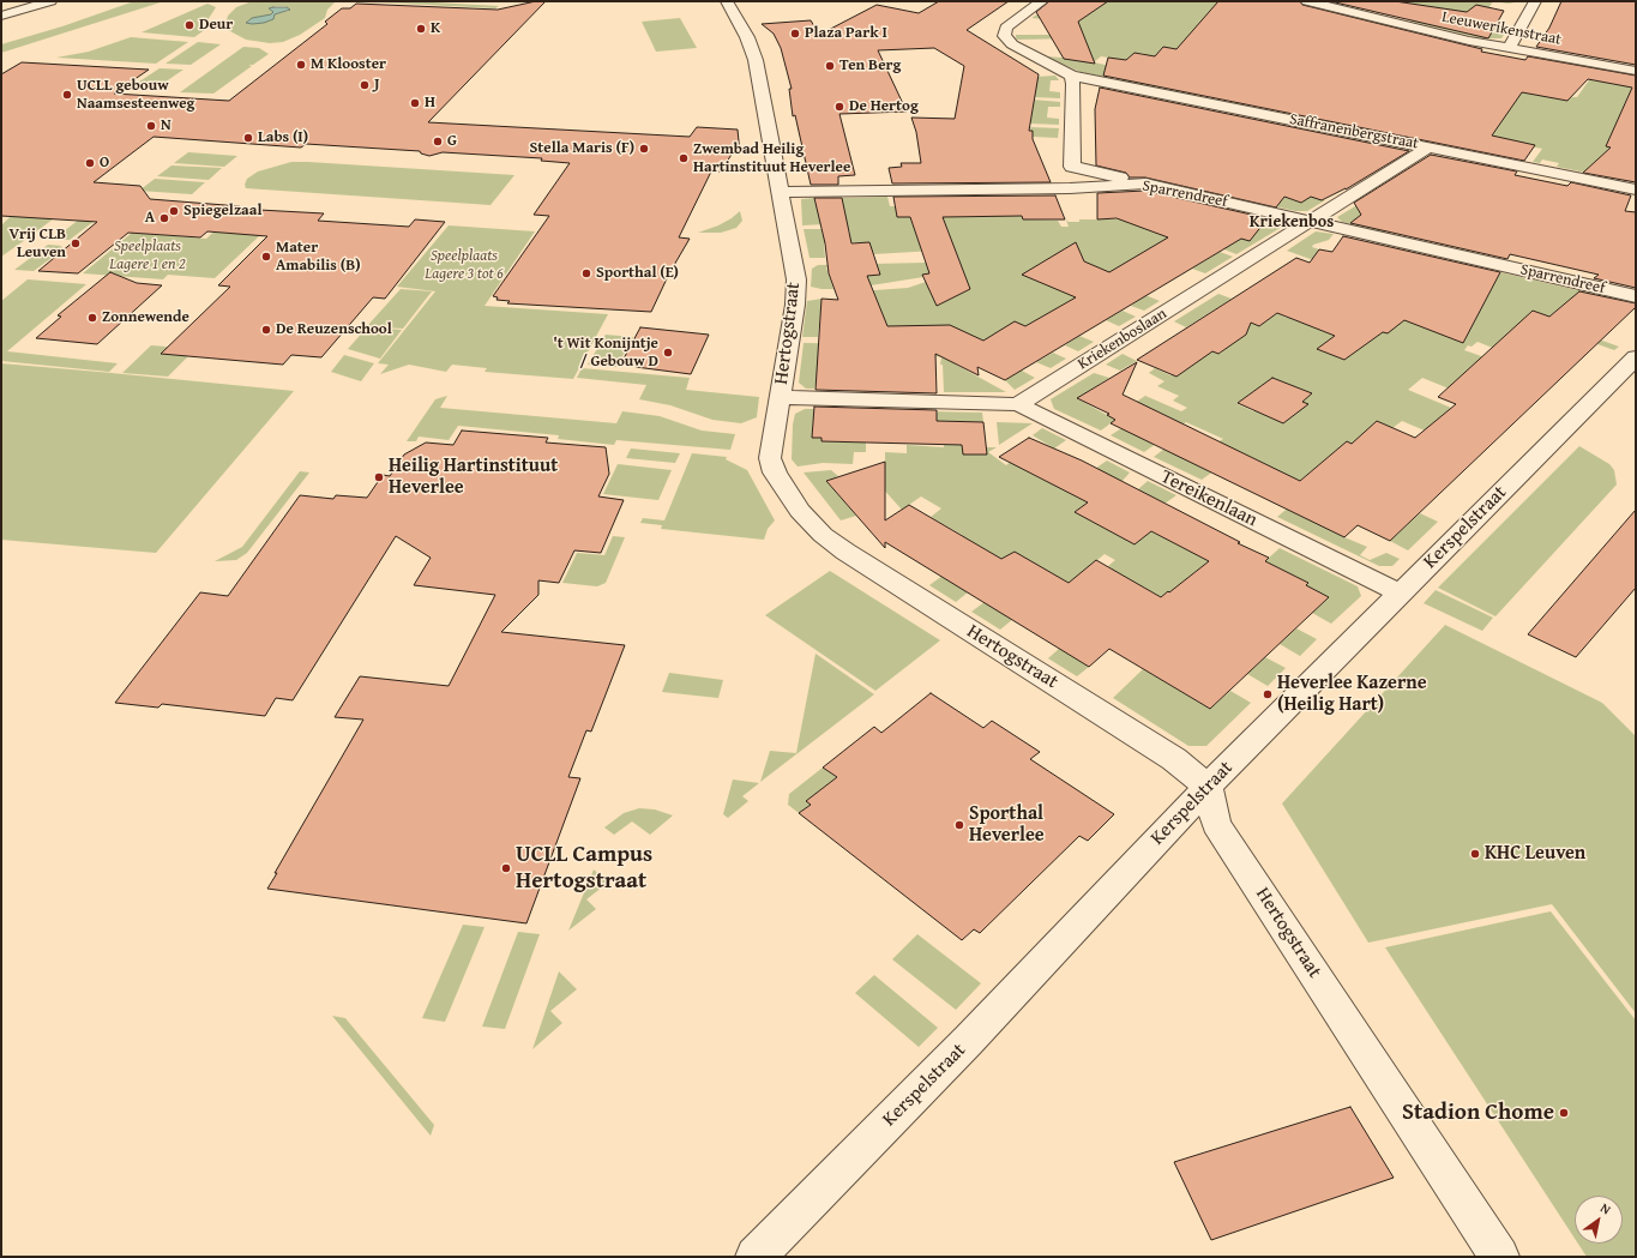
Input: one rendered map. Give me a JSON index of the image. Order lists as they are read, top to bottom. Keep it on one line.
{"streets":{"street":["Leeuwerikenstraat","Saffranenbergstraat","Sparrendreef","Hertogstraat","Kriekenboslaan","Tereikenlaan","Kerspelstraat"]},"crossings":[["Saffranenbergstraat","Kriekenboslaan"],["Sparrendreef","Hertogstraat"],["Sparrendreef","Kriekenboslaan"],["Hertogstraat","Kerspelstraat"],["Kriekenboslaan","Tereikenlaan"],["Tereikenlaan","Kerspelstraat"]],"districts":["Kriekenbos"],"parks":["Speelplaats Lagere 1 en 2","Speelplaats Lagere 3 tot 6"],"places":["Deur","K","Plaza Park I","M Klooster","Ten Berg","J","UCLL gebouw Naamsesteenweg","H","De Hertog","N","Labs (I)","G","Stella Maris (F)","Zwembad Heilig Hartinstituut Heverlee","O","Spiegelzaal","A","Vrij CLB Leuven","Mater Amabilis (B)","Sporthal (E)","Zonnewende","De Reuzenschool","'t Wit Konijntje / Gebouw D","Heilig Hartinstituut Heverlee","Heverlee Kazerne (Heilig Hart)","Sporthal Heverlee","KHC Leuven","UCLL Campus Hertogstraat","Stadion Chome"],"north":"top right"}
